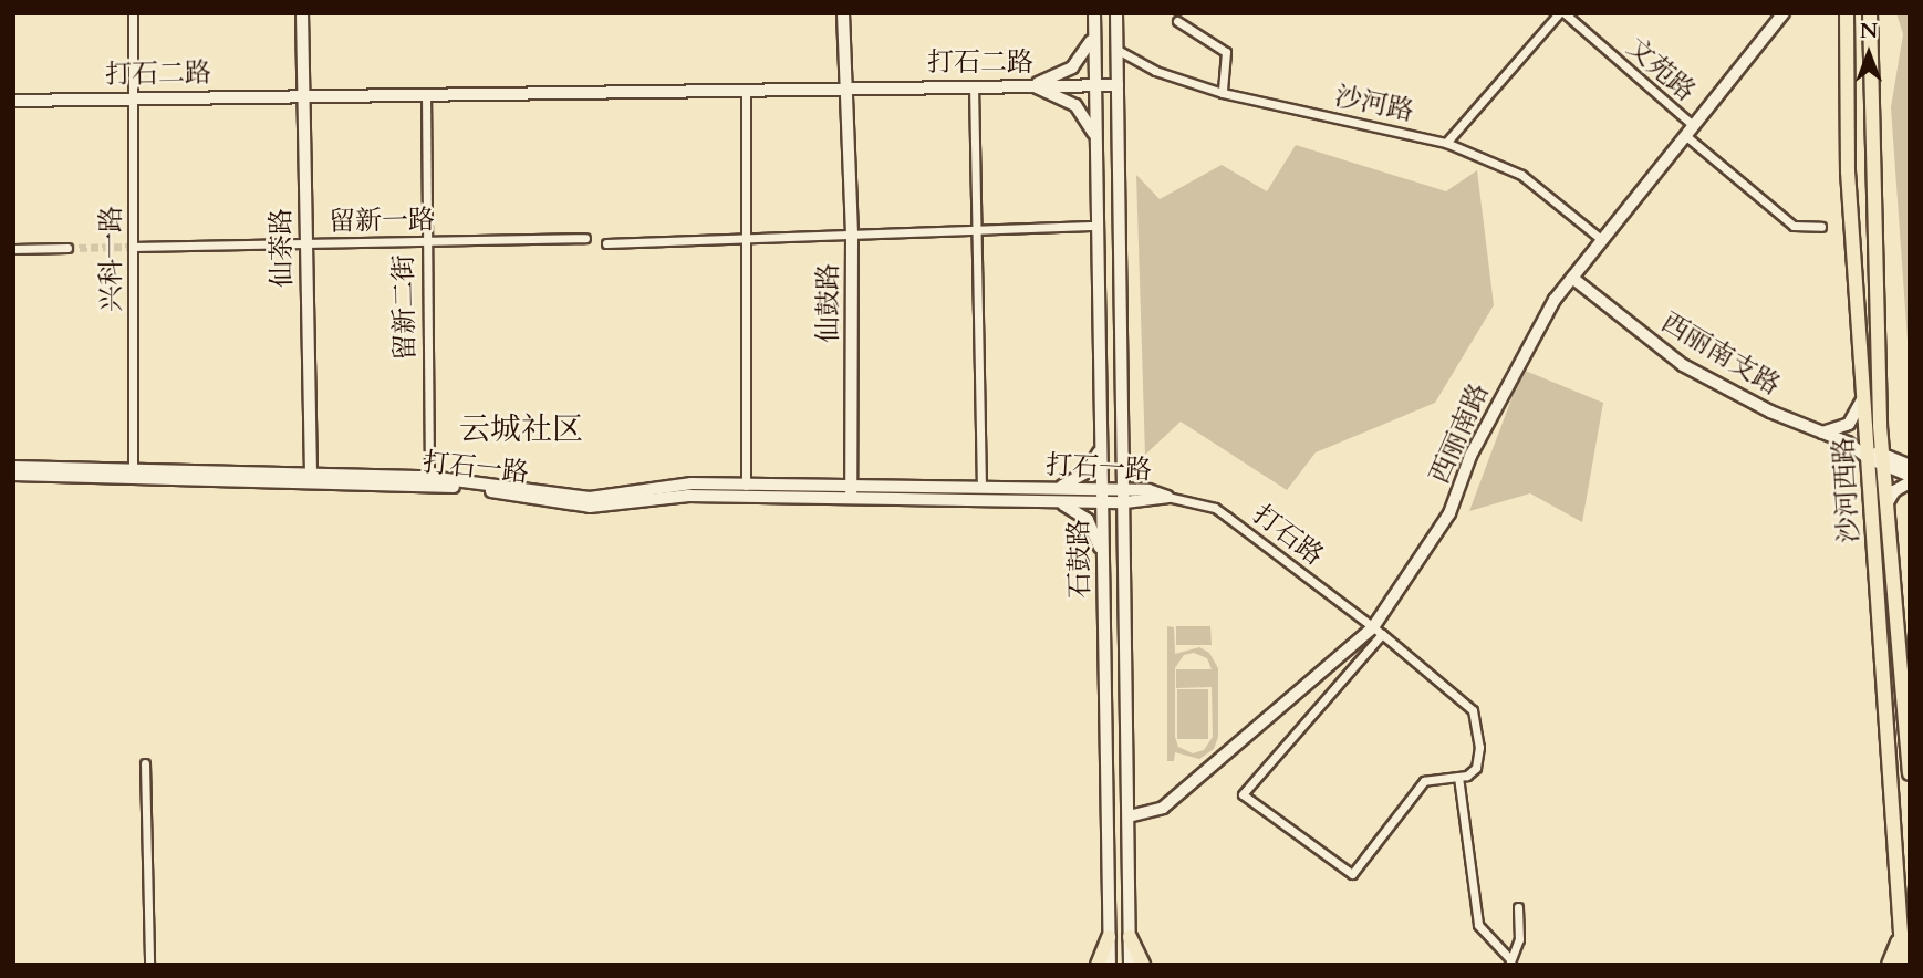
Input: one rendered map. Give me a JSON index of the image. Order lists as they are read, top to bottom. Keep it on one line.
{"streets":{"main road":["打石二路","打石一路","沙河西路","石鼓路"],"street":["文苑路","沙河路","留新一路","仙茶路","兴科一路","仙鼓路","留新二街","西丽南支路","西丽南路","打石路"]},"crossings":[["打石二路","仙茶路"],["打石二路","兴科一路"],["打石二路","仙鼓路"],["打石二路","留新二街"],["打石二路","石鼓路"],["文苑路","西丽南路"],["沙河路","西丽南路"],["沙河路","石鼓路"],["留新一路","仙茶路"],["留新一路","兴科一路"],["留新一路","留新二街"],["仙茶路","打石一路"],["兴科一路","打石一路"],["仙鼓路","打石一路"],["留新二街","打石一路"],["西丽南支路","西丽南路"],["西丽南支路","沙河西路"],["西丽南路","打石路"],["西丽南路","石鼓路"],["打石一路","打石路"],["打石一路","石鼓路"]],"districts":["云城社区"],"north":"top"}
